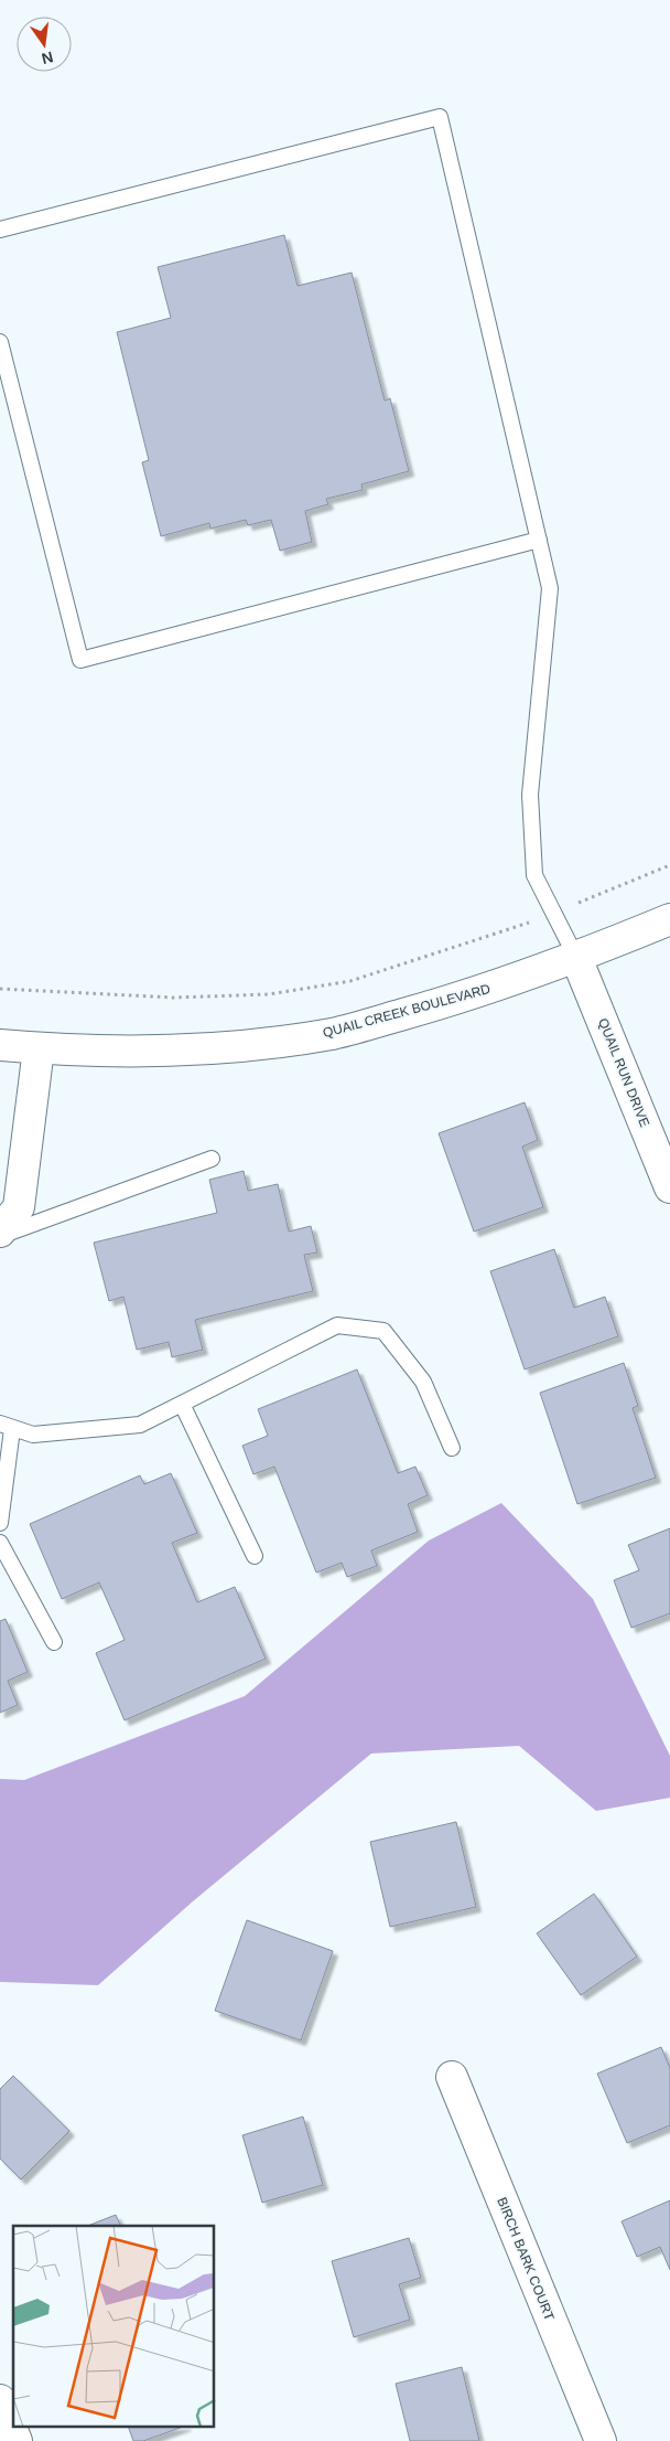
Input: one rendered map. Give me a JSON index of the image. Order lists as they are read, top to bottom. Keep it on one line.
{"streets":{"street":["QUAIL CREEK BOULEVARD","QUAIL RUN DRIVE","BIRCH BARK COURT"]},"crossings":[["QUAIL CREEK BOULEVARD","QUAIL RUN DRIVE"]],"north":"bottom"}
